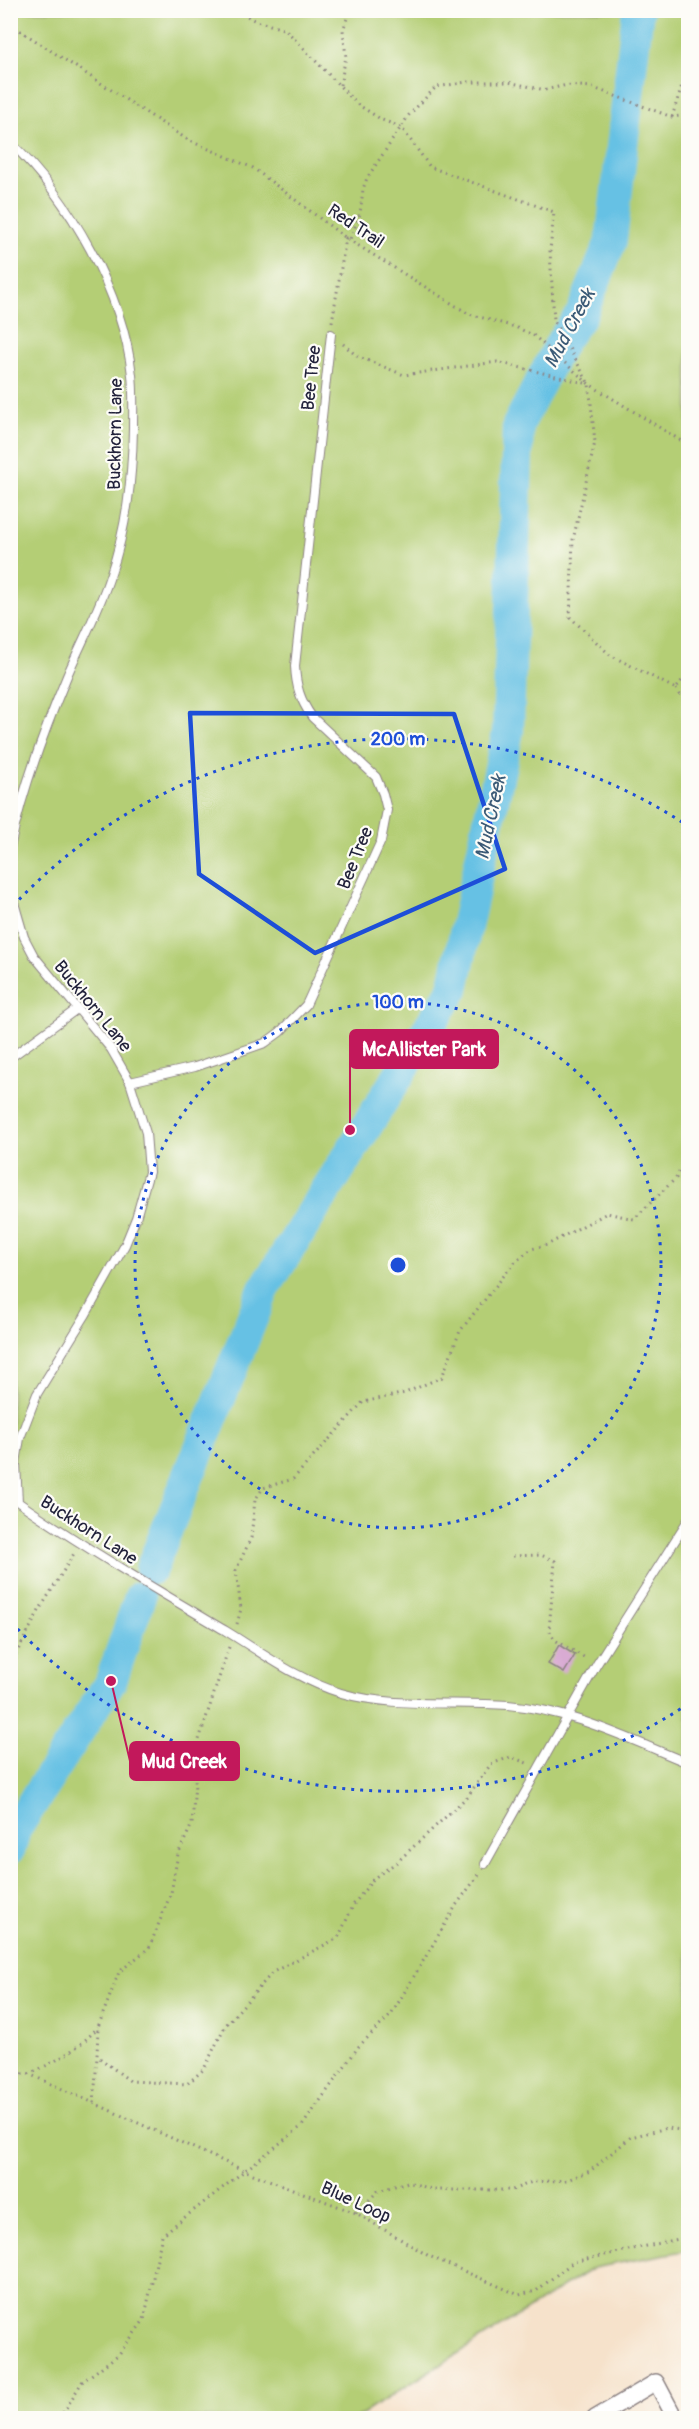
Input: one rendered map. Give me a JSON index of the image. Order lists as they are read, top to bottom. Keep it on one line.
{"streets":{"lane":["Bee Tree","Buckhorn Lane"],"path":["Red Trail","Blue Loop"]},"crossings":[["Bee Tree","Buckhorn Lane"]],"water":["Mud Creek"],"places":["McAllister Park","Mud Creek"],"rings":["200 m","100 m"]}
